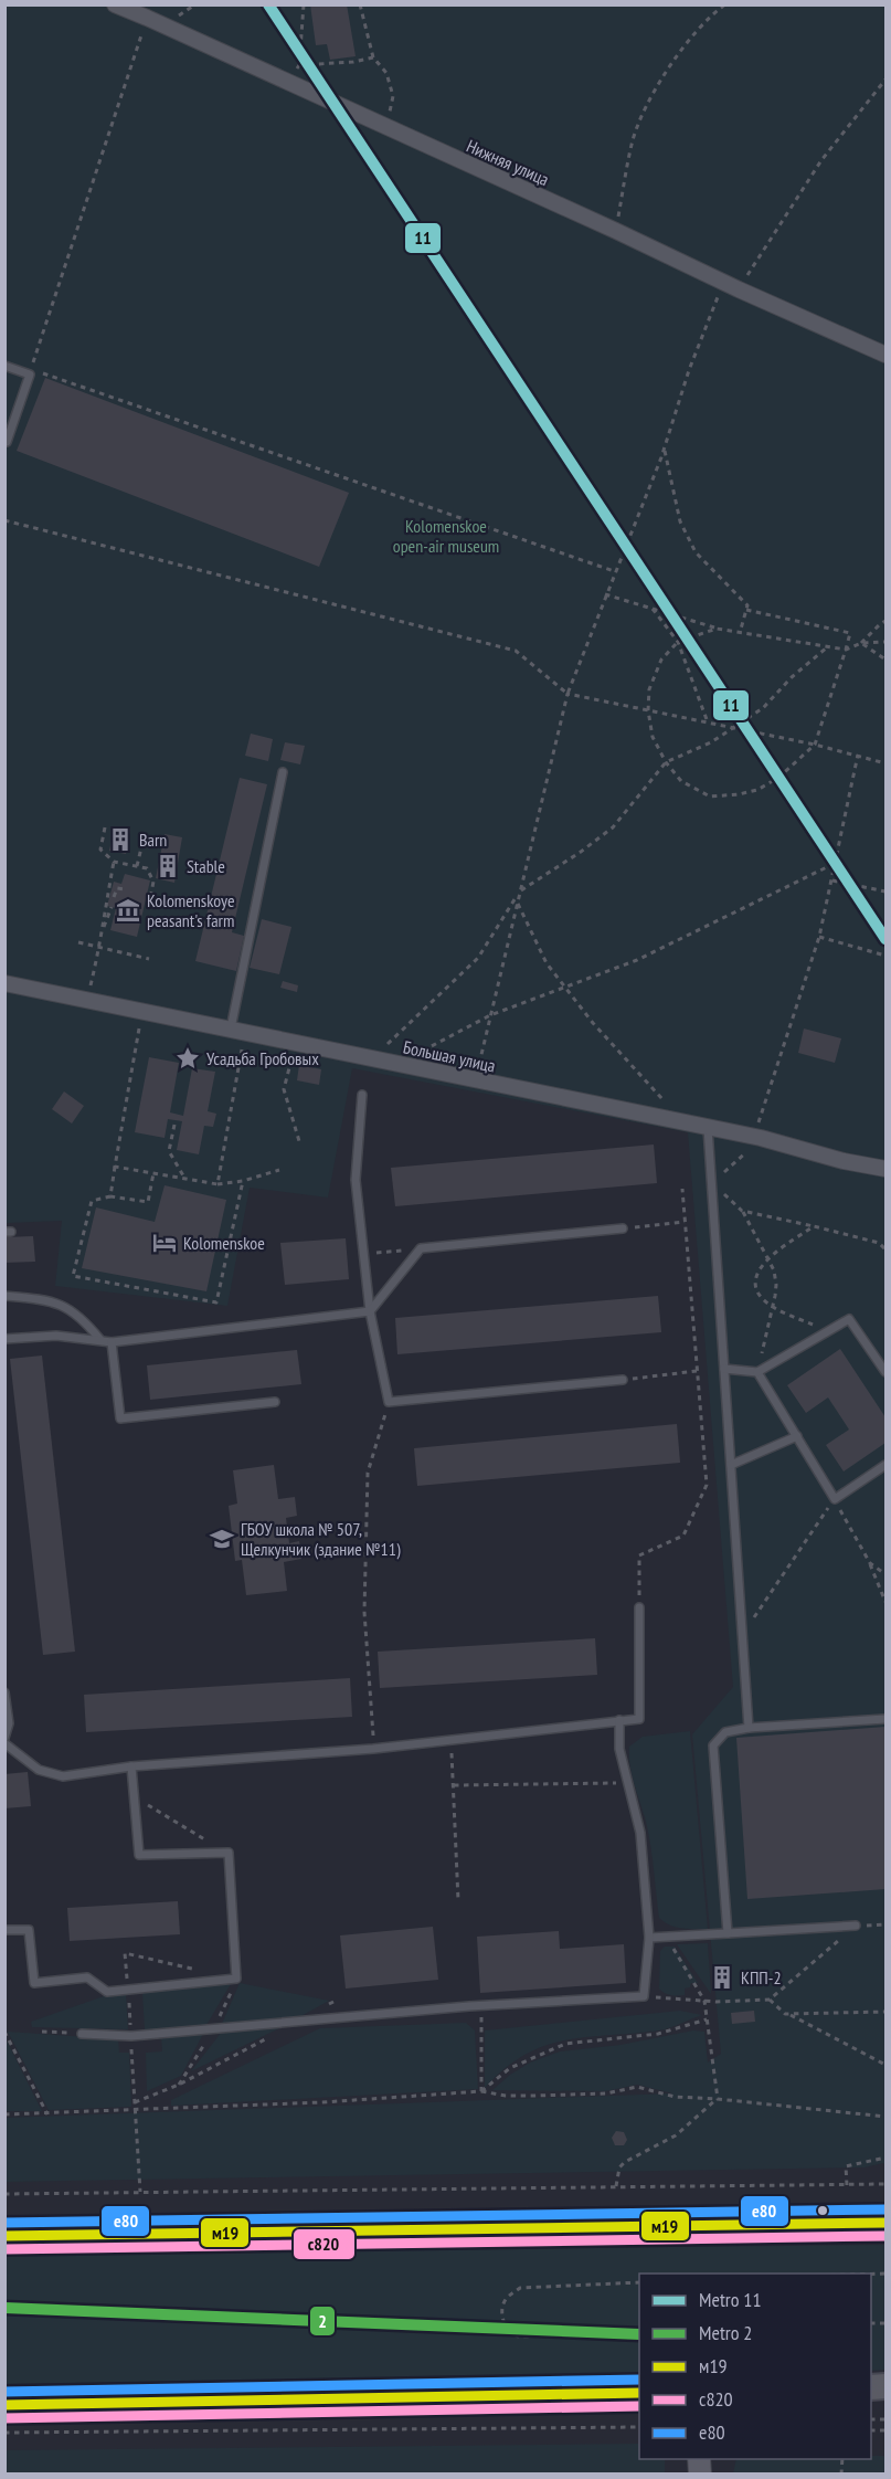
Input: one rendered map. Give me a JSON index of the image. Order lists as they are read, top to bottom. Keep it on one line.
{"streets":{"street":["Нижняя улица","Большая улица"]},"parks":["Kolomenskoe open-air museum"],"places":{"building":["Barn","Stable","КПП-2"],"museum":["Kolomenskoye peasant's farm"],"place":["Усадьба Гробовых"],"hotel":["Kolomenskoe"],"school or university":["ГБОУ школа № 507, Щелкунчик (здание №11)"]},"lines":["metro line 11","transit line е80","transit line м19","transit line с820","metro line 2"],"legend":["Metro 11","Metro 2","м19","с820","е80"]}
